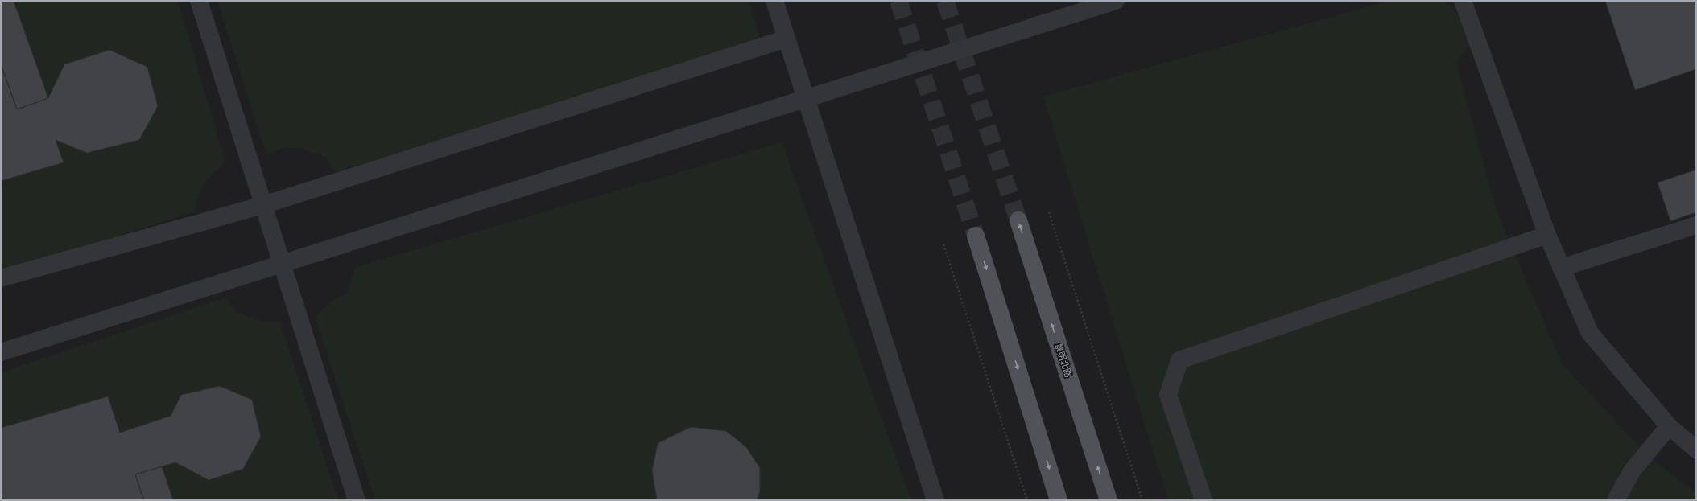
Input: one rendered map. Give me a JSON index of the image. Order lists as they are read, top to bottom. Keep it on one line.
{"streets":{"main road":["景明北路"]}}
